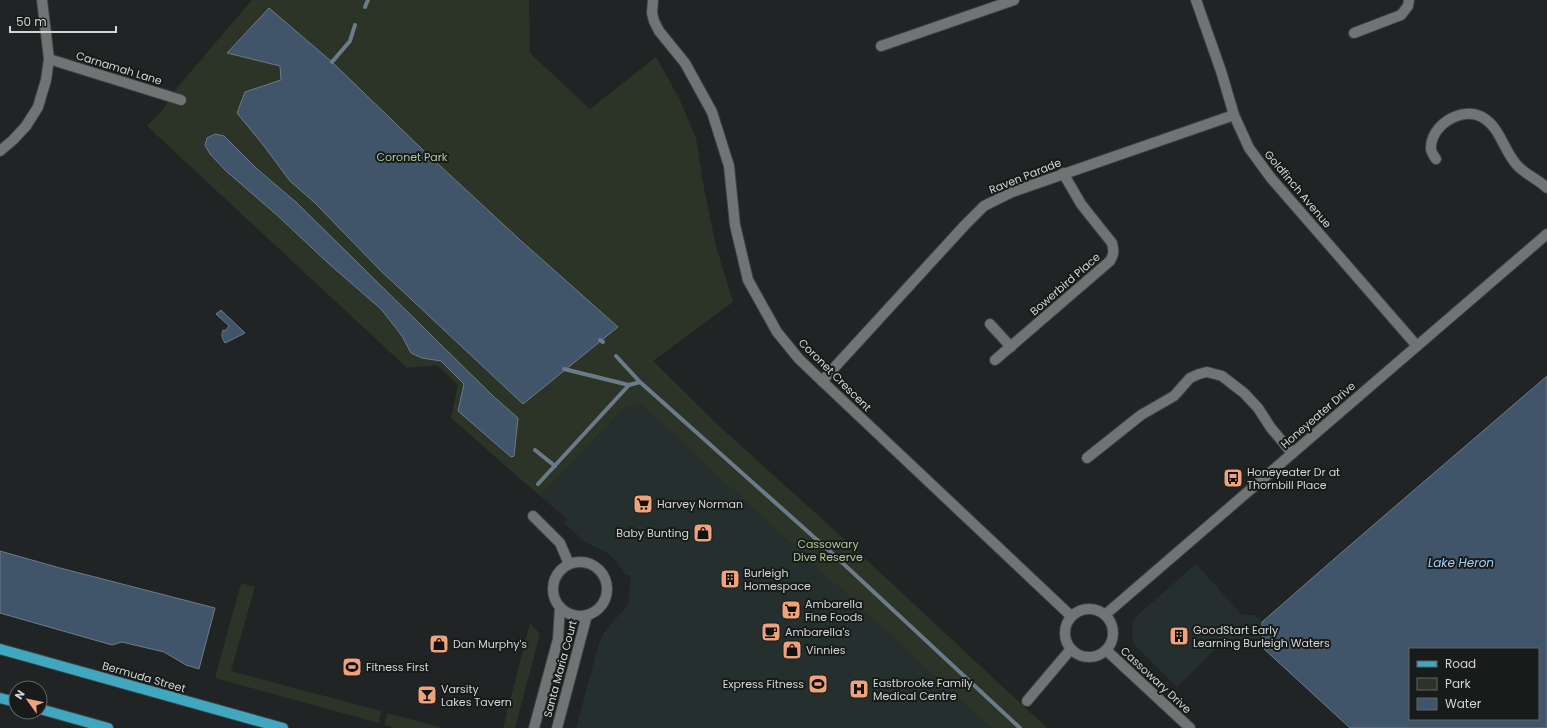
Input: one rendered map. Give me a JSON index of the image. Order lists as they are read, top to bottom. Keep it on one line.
{"streets":{"main road":["Bermuda Street"],"street":["Carnamah Lane","Raven Parade","Goldfinch Avenue","Bowerbird Place","Coronet Crescent","Honeyeater Drive","Santa Maria Court","Cassowary Drive"]},"crossings":[["Raven Parade","Goldfinch Avenue"],["Raven Parade","Bowerbird Place"],["Raven Parade","Coronet Crescent"],["Goldfinch Avenue","Honeyeater Drive"],["Coronet Crescent","Honeyeater Drive"],["Coronet Crescent","Cassowary Drive"],["Honeyeater Drive","Cassowary Drive"]],"water":["Lake Heron"],"parks":["Coronet Park","Cassowary Dive Reserve"],"places":{"bus stop":["Honeyeater Dr at Thornbill Place"],"supermarket":["Harvey Norman","Ambarella Fine Foods"],"shop":["Baby Bunting","Dan Murphy's","Vinnies"],"building":["Burleigh Homespace","GoodStart Early Learning Burleigh Waters"],"cafe":["Ambarella's"],"sports":["Fitness First","Express Fitness"],"hospital":["Eastbrooke Family Medical Centre"],"bar":["Varsity Lakes Tavern"]},"legend":["Road","Park","Water"],"scale_bar":"50 m","north":"top left"}
